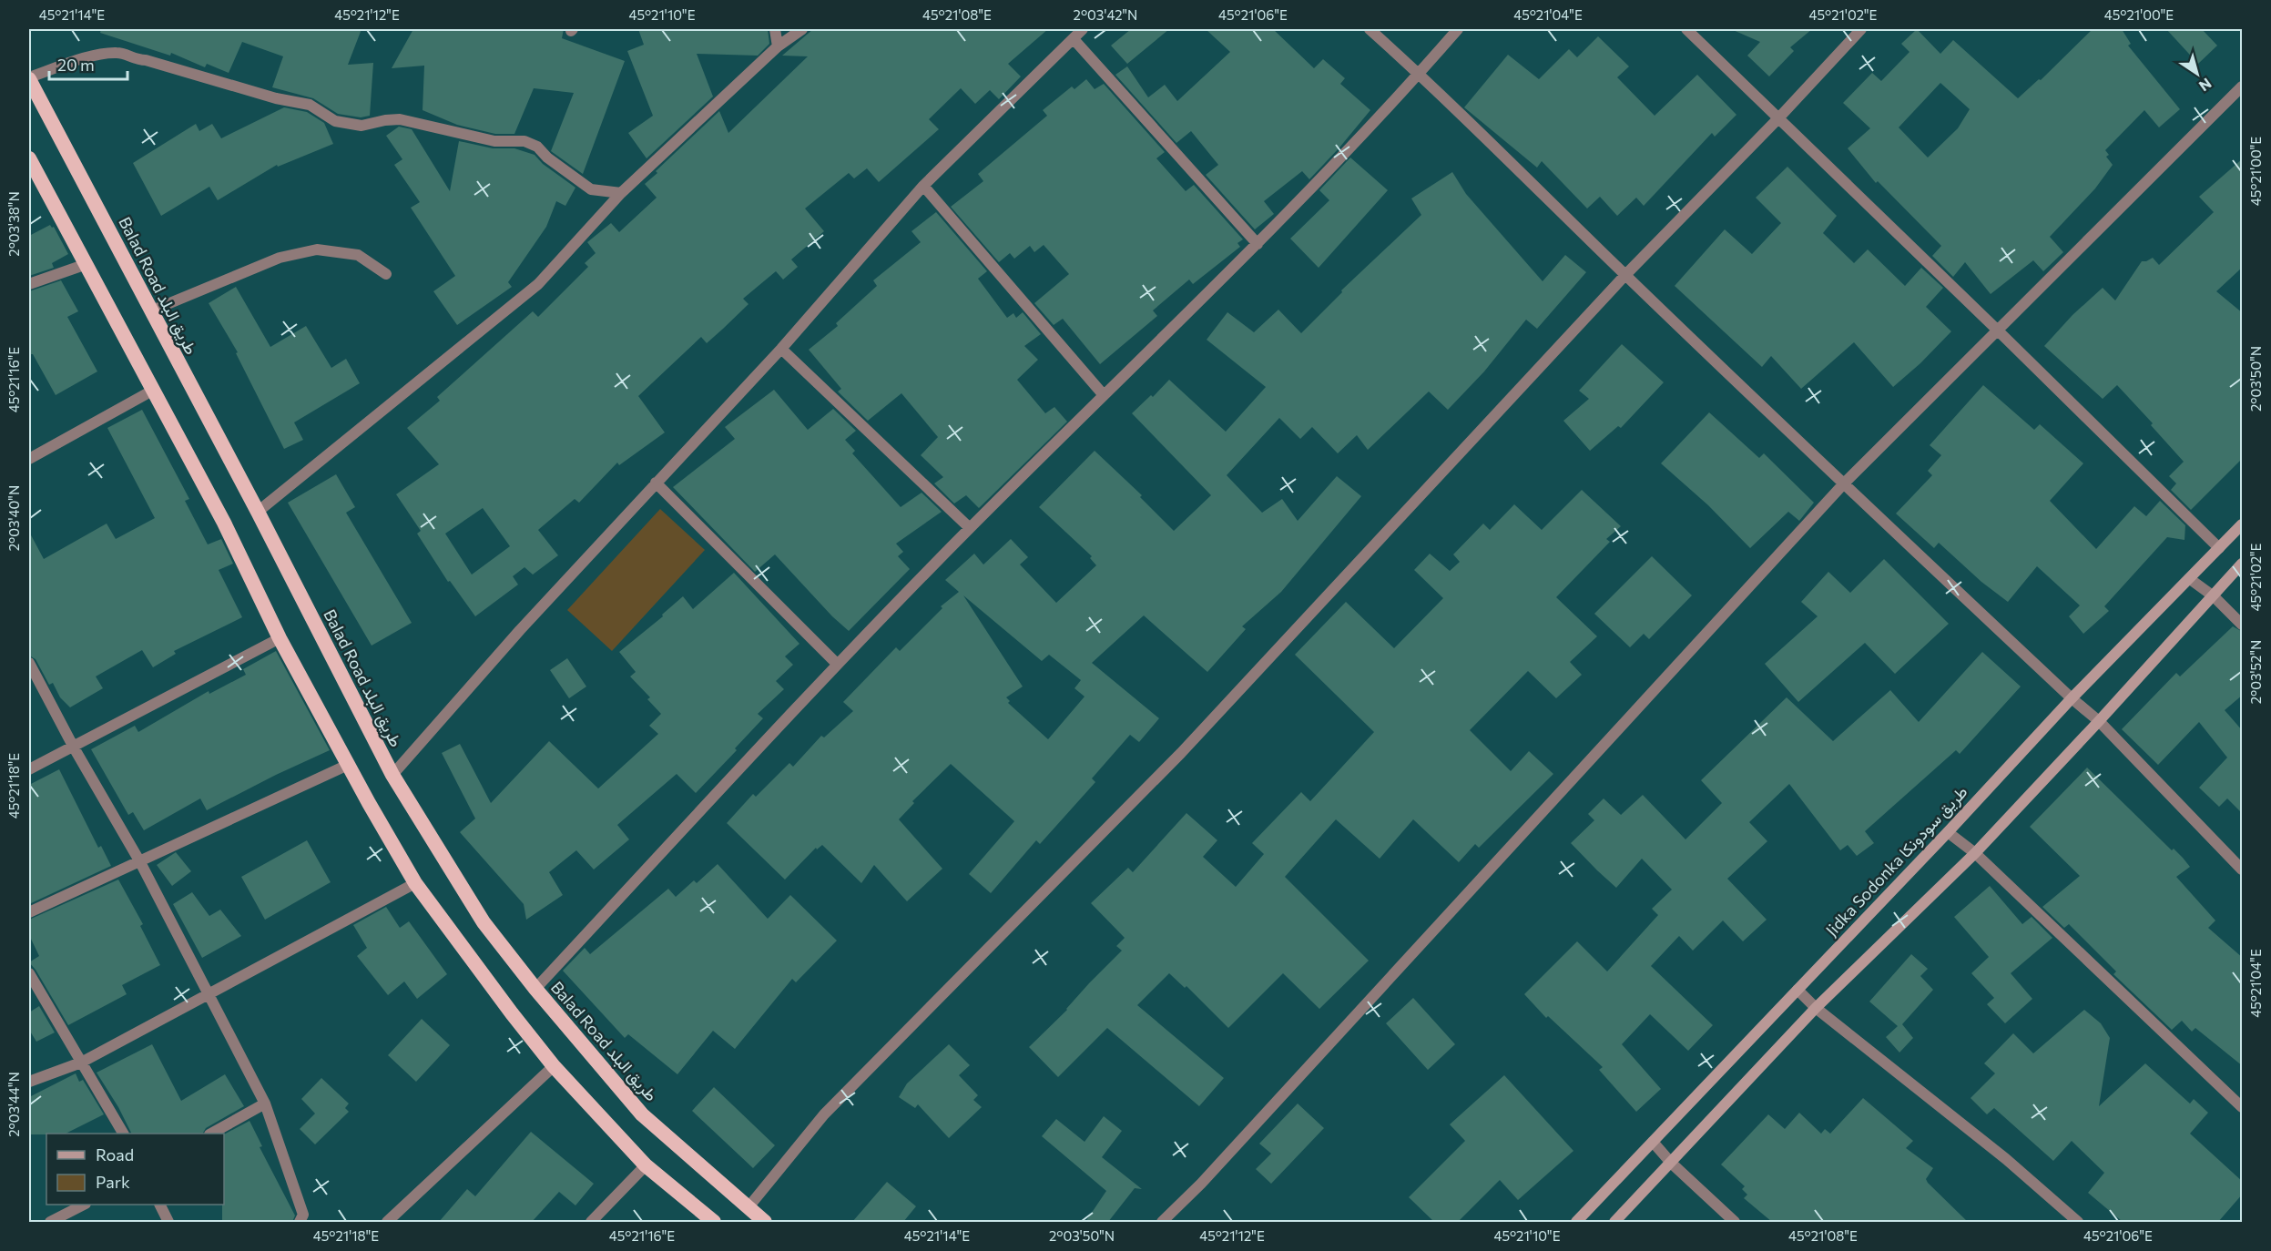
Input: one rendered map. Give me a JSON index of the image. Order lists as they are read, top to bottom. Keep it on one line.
{"streets":{"highway":["Balad Road طريق البلد"],"main road":["Jidka Sodonka طريق سودونكا"]},"legend":["Road","Park"],"scale_bar":"20 m","north":"bottom right","coordinates":["45°21'14\"E","45°21'12\"E","45°21'10\"E","45°21'08\"E","2°03'42\"N","45°21'06\"E","45°21'04\"E","45°21'02\"E","45°21'00\"E","2°03'38\"N","2°03'50\"N","45°21'16\"E","2°03'40\"N","2°03'52\"N","45°21'18\"E","2°03'44\"N"]}
